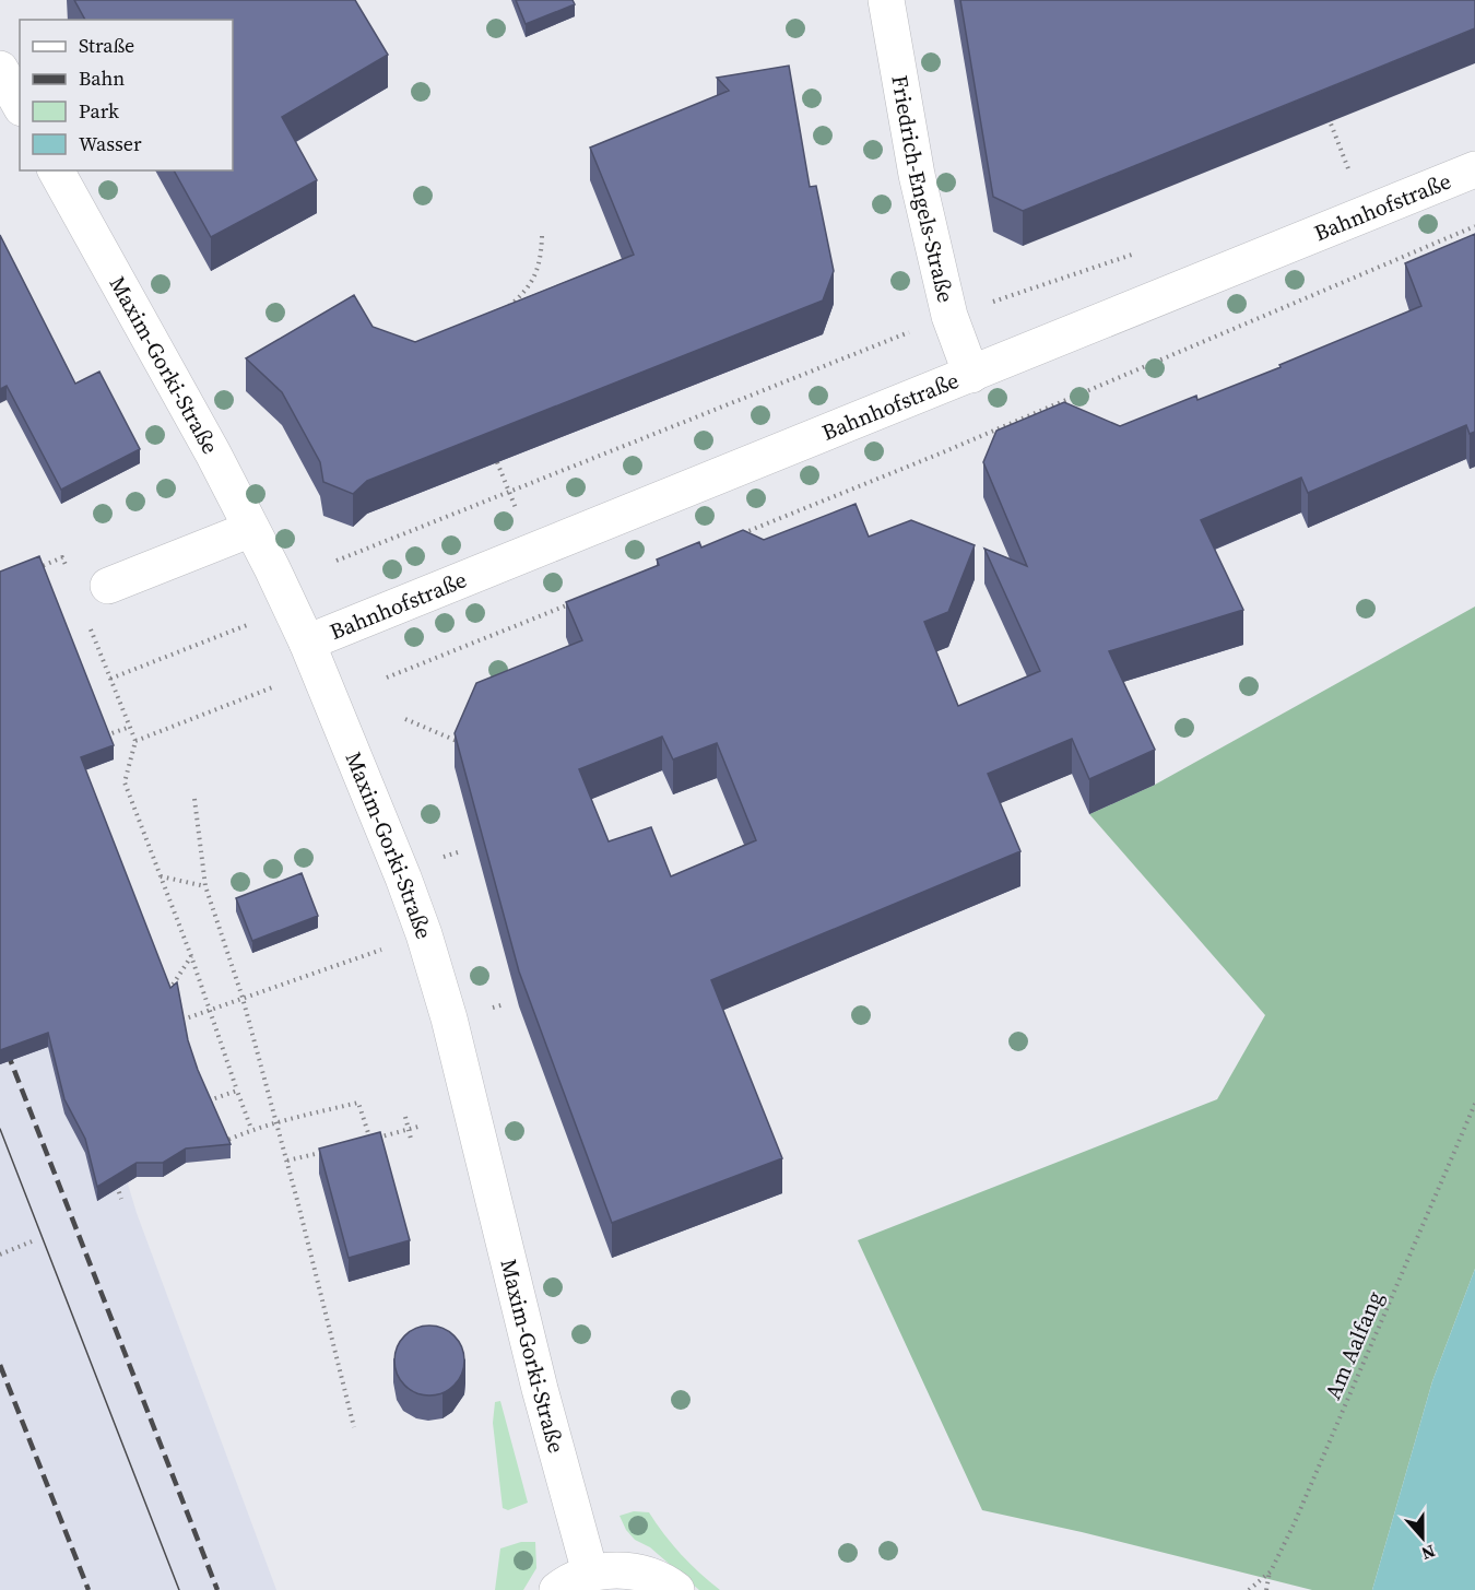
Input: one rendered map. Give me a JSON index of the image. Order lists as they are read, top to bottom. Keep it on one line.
{"streets":{"street":["Friedrich-Engels-Straße","Bahnhofstraße","Maxim-Gorki-Straße"],"path":["Am Aalfang"]},"crossings":[["Friedrich-Engels-Straße","Bahnhofstraße"],["Bahnhofstraße","Maxim-Gorki-Straße"]],"legend":["Straße","Bahn","Park","Wasser"],"north":"bottom"}
